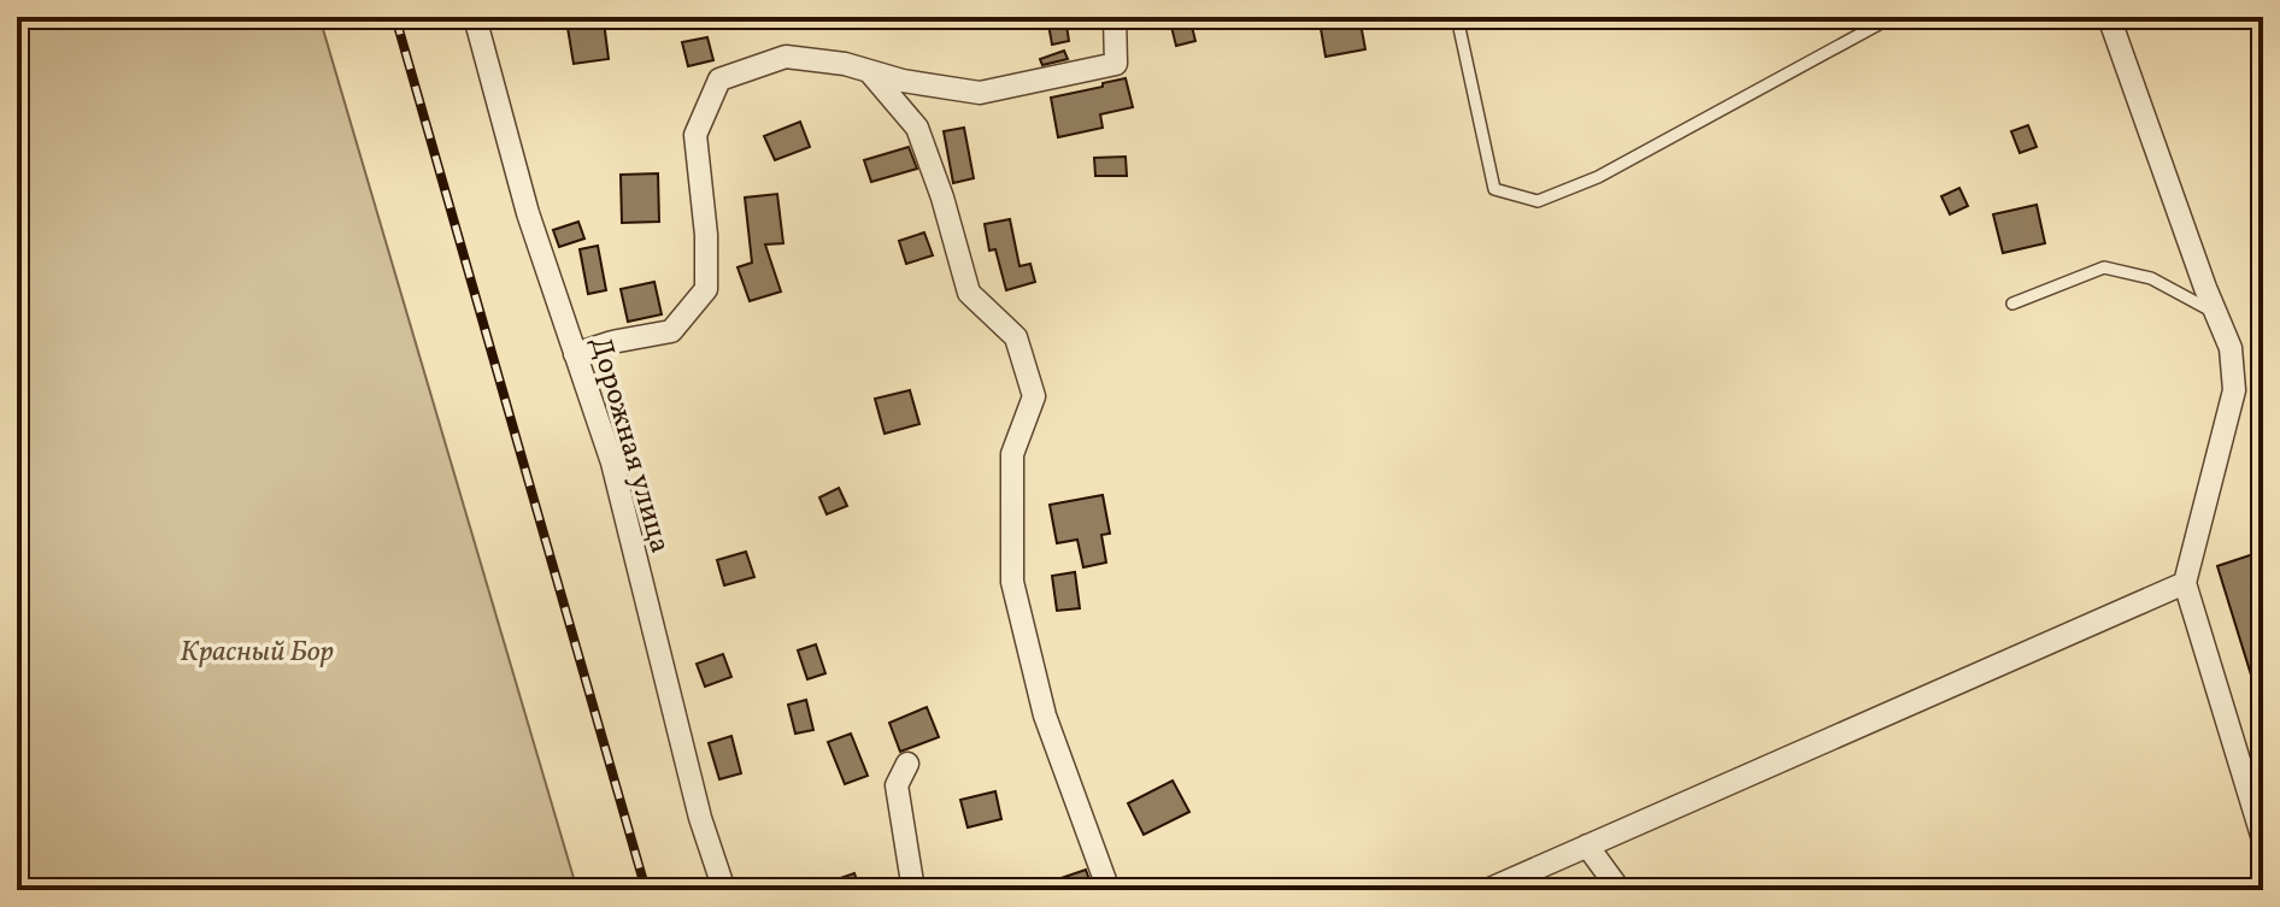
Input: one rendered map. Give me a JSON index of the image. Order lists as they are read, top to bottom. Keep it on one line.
{"streets":{"street":["Дорожная улица"]},"parks":["Красный Бор"]}
